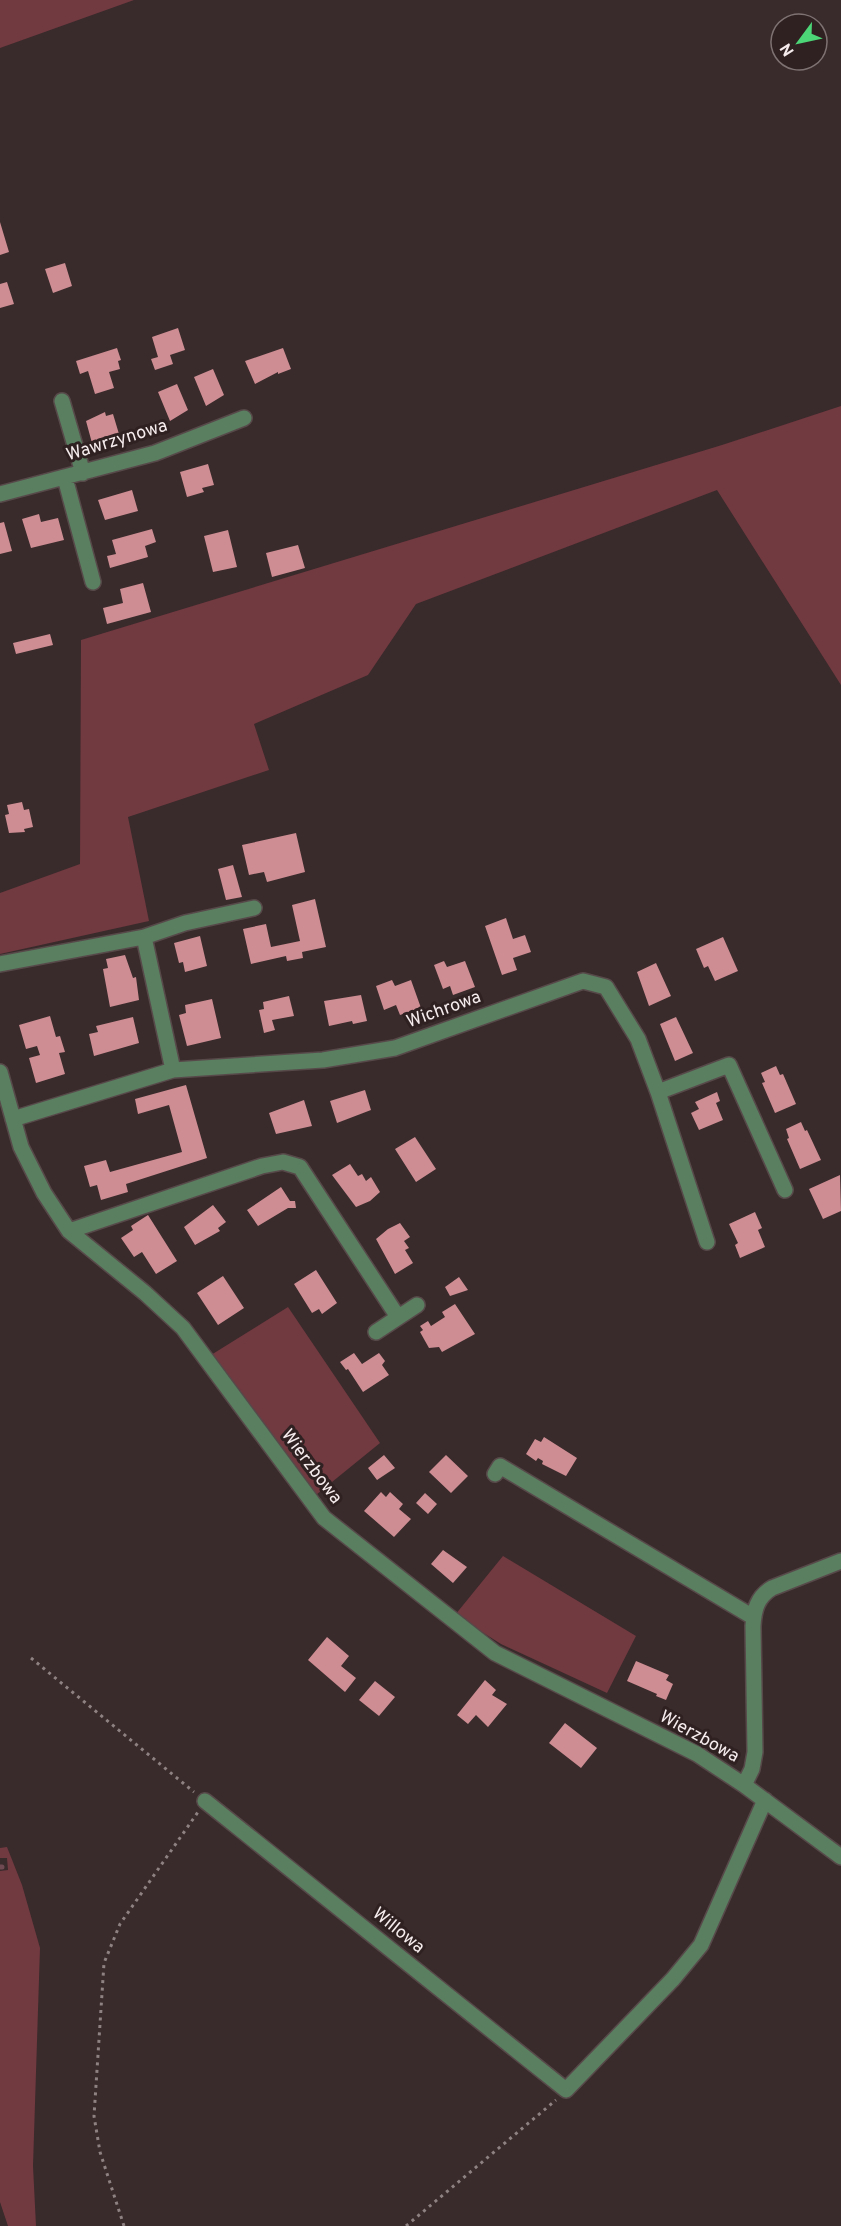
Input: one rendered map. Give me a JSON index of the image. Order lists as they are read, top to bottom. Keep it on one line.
{"streets":{"street":["Wawrzynowa","Wichrowa","Wierzbowa","Willowa"]},"crossings":[["Wichrowa","Wierzbowa"]],"north":"bottom left"}
